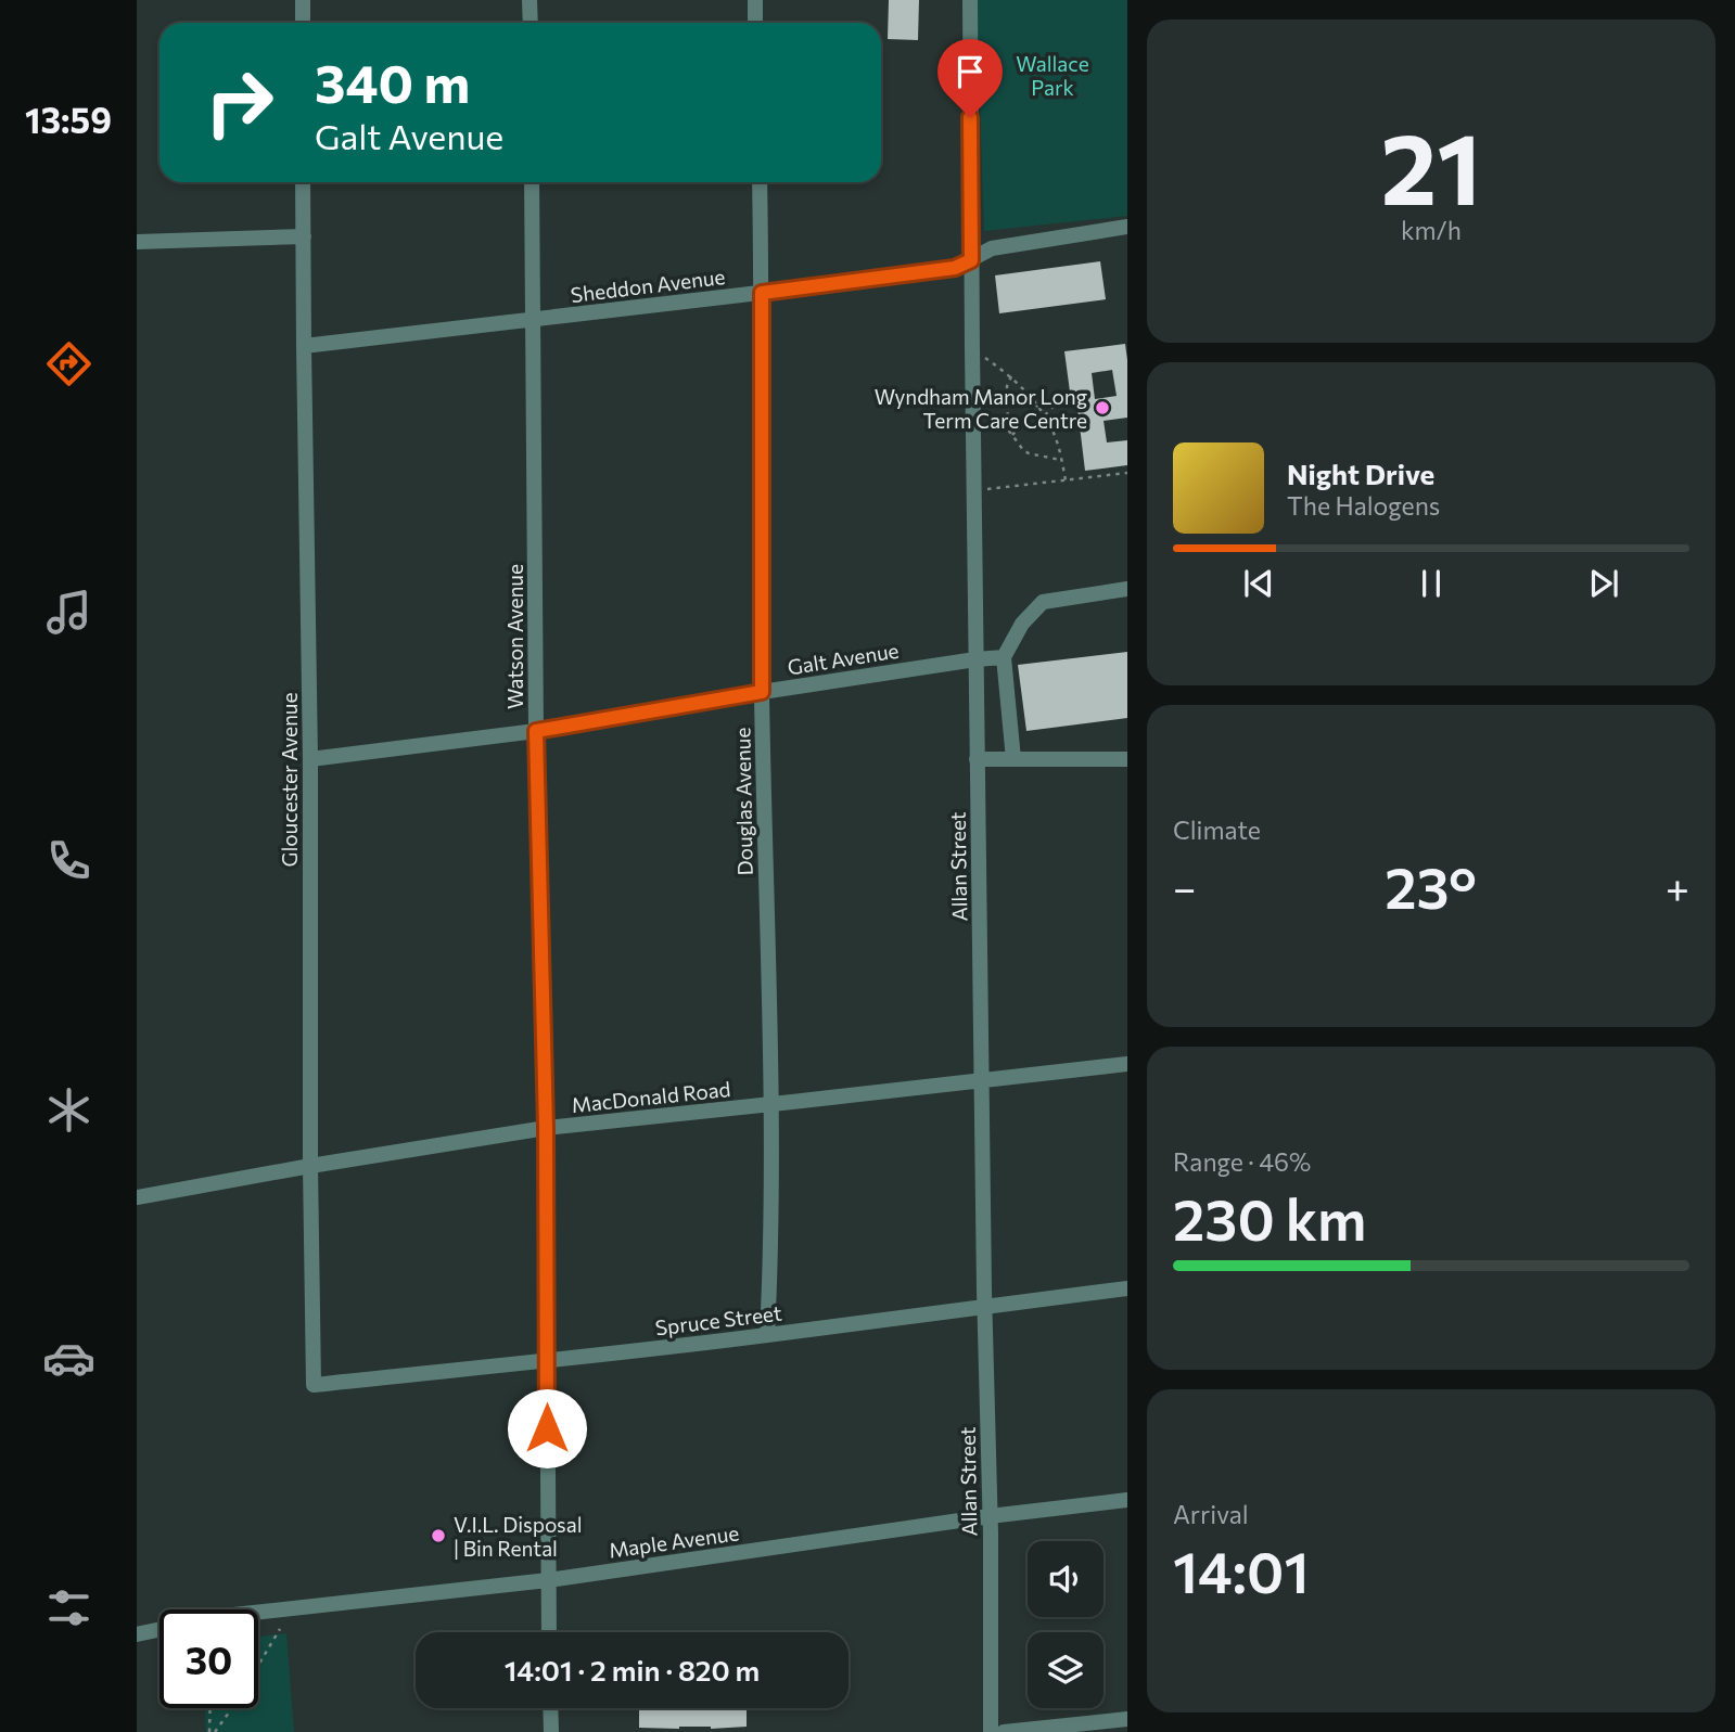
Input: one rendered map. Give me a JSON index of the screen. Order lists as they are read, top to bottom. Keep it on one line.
{"streets":{"street":["Sheddon Avenue","Watson Avenue","Galt Avenue","Gloucester Avenue","Douglas Avenue","Allan Street","MacDonald Road","Spruce Street","Maple Avenue"]},"crossings":[["Sheddon Avenue","Watson Avenue"],["Sheddon Avenue","Gloucester Avenue"],["Sheddon Avenue","Douglas Avenue"],["Sheddon Avenue","Allan Street"],["Watson Avenue","Galt Avenue"],["Watson Avenue","MacDonald Road"],["Watson Avenue","Spruce Street"],["Watson Avenue","Maple Avenue"],["Galt Avenue","Gloucester Avenue"],["Galt Avenue","Douglas Avenue"],["Galt Avenue","Allan Street"],["Gloucester Avenue","MacDonald Road"],["Gloucester Avenue","Spruce Street"],["Douglas Avenue","MacDonald Road"],["Douglas Avenue","Spruce Street"],["Allan Street","MacDonald Road"],["Allan Street","Spruce Street"],["Allan Street","Maple Avenue"]],"parks":["Wallace Park"],"places":["Wyndham Manor Long Term Care Centre","V.I.L. Disposal | Bin Rental"],"page":{"tabs":"13:59","tile":[["21","km/h"],"Climate",["Range · 46%","230 km"],["Arrival","14:01"]],"turn":["340 m","Galt Avenue"],"song":["Night Drive","The Halogens"],"heat":["−","23°","+"],"limit":"30","trip":"14:01 · 2 min · 820 m"}}
